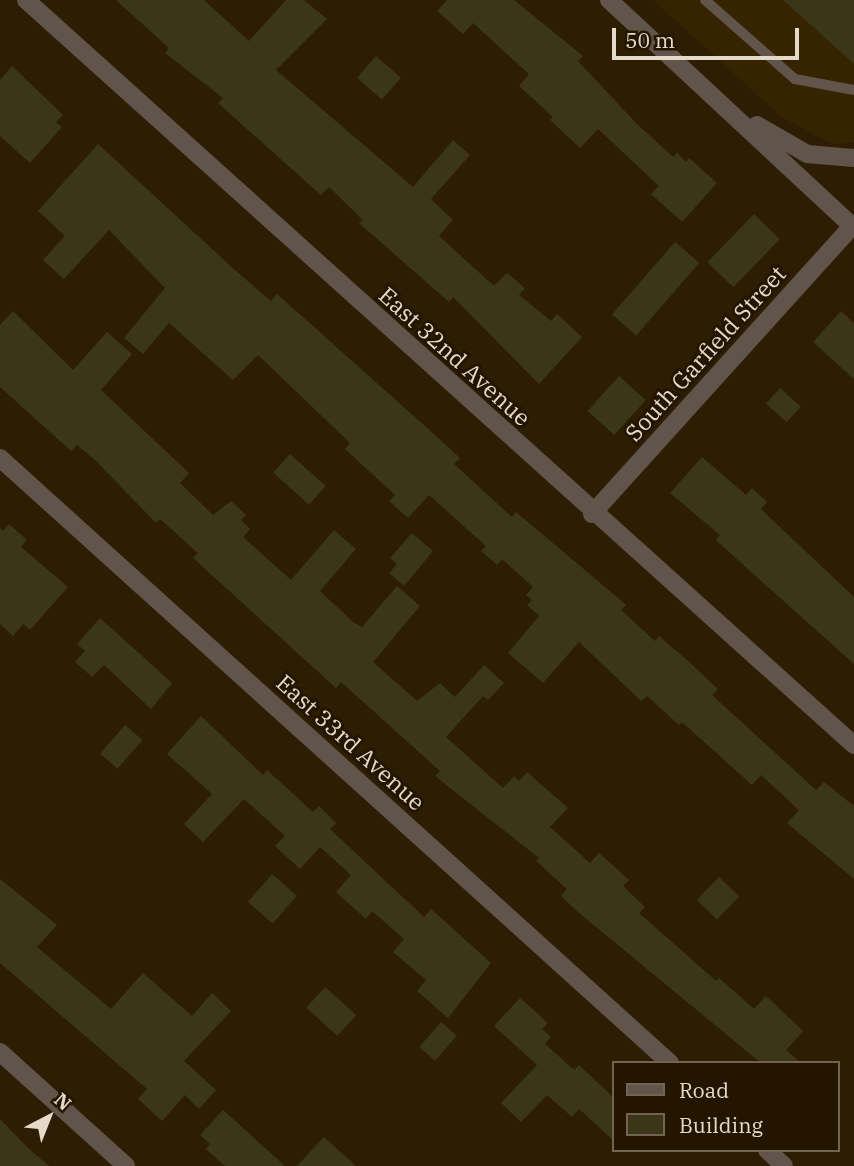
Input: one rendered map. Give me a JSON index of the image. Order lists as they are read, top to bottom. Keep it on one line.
{"streets":{"street":["South Garfield Street","East 32nd Avenue","East 33rd Avenue"]},"crossings":[["South Garfield Street","East 32nd Avenue"]],"legend":["Road","Building"],"scale_bar":"50 m","north":"top right"}
